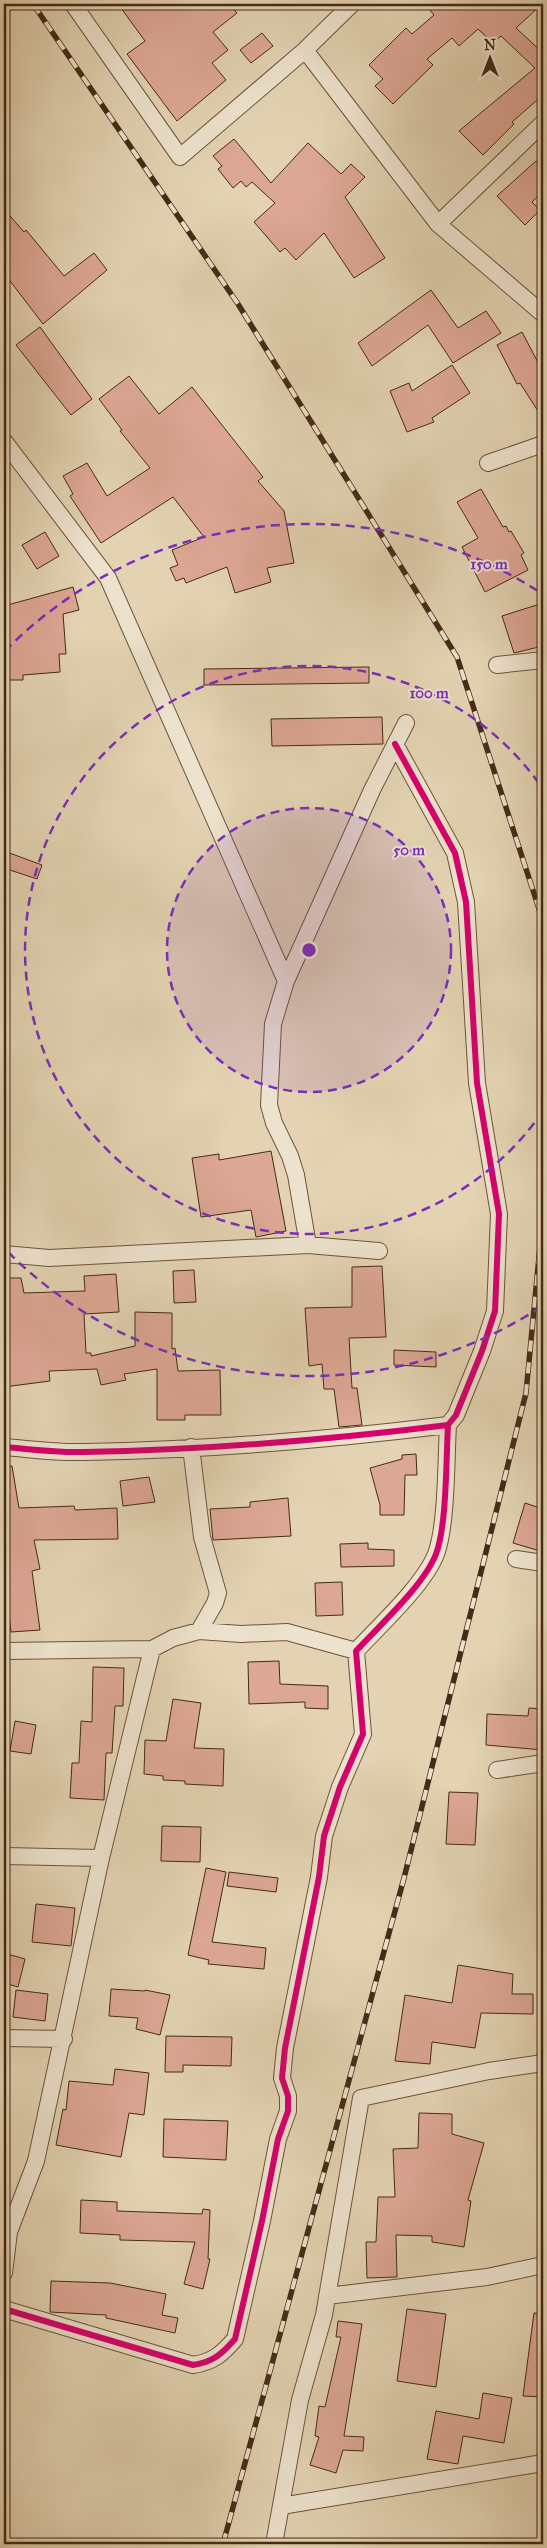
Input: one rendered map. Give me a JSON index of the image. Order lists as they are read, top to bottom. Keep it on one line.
{"north":"top","rings":["150 m","100 m","50 m"]}
